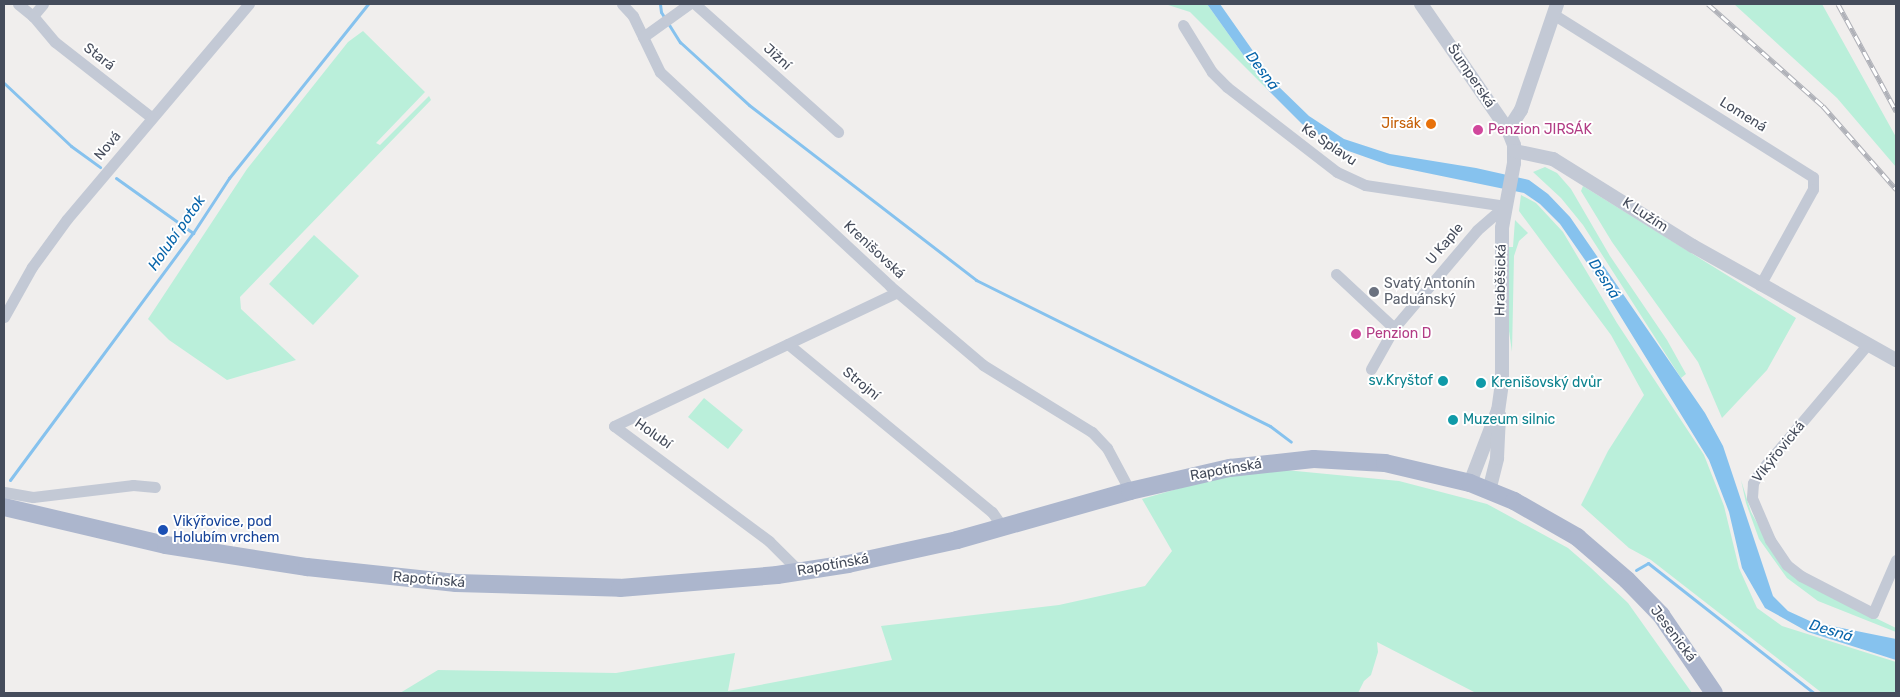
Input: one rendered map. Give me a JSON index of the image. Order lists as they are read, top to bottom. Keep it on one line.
{"streets":{"main road":["Rapotínská","Jesenická"],"street":["Stará","Jižní","Šumperská","Lomená","Ke Splavu","Nová","K Lužím","U Kaple","Krenišovská","Hraběšická","Strojní","Holubí","Vikýřovická"]},"crossings":[["Stará","Nová"],["Šumperská","K Lužím"],["Šumperská","Hraběšická"],["Lomená","K Lužím"],["Ke Splavu","U Kaple"],["Ke Splavu","Hraběšická"],["K Lužím","Hraběšická"],["U Kaple","Hraběšická"],["Krenišovská","Rapotínská"],["Hraběšická","Rapotínská"],["Strojní","Holubí"],["Strojní","Rapotínská"],["Holubí","Rapotínská"],["Rapotínská","Jesenická"]],"water":["Desná","Holubí potok"],"places":["Jirsák","Penzion JIRSÁK","Svatý Antonín Paduánský","Penzion D","sv.Kryštof","Krenišovský dvůr","Muzeum silnic","Vikýřovice, pod Holubím vrchem"]}
